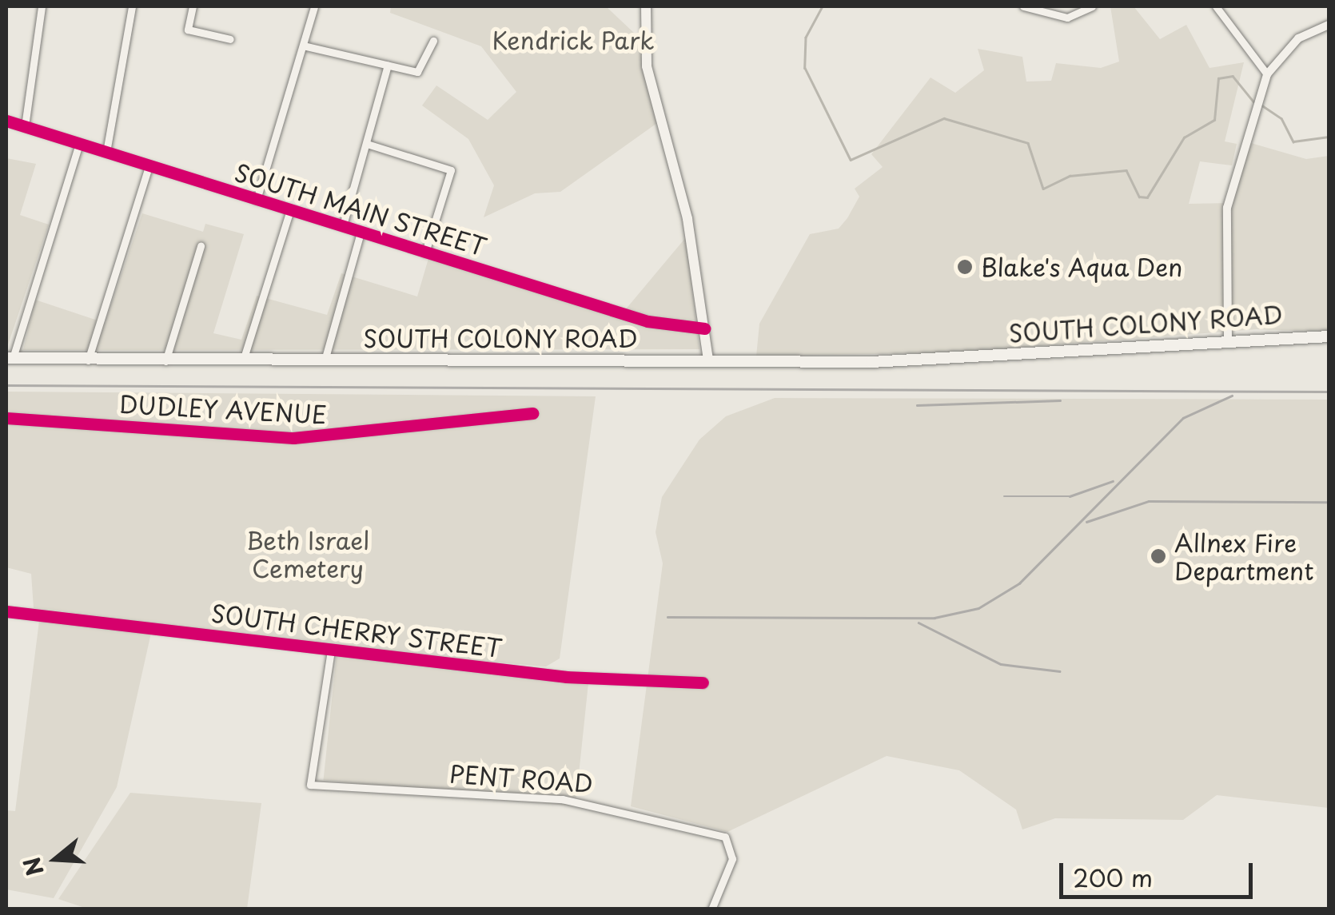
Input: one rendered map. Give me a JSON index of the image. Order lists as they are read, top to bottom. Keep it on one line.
{"streets":{"main road":["SOUTH COLONY ROAD"],"street":["SOUTH MAIN STREET","DUDLEY AVENUE","SOUTH CHERRY STREET","PENT ROAD"]},"crossings":[["SOUTH CHERRY STREET","PENT ROAD"]],"parks":["Kendrick Park","Beth Israel Cemetery"],"places":["Blake's Aqua Den","Allnex Fire Department"],"scale_bar":"200 m","north":"left"}
